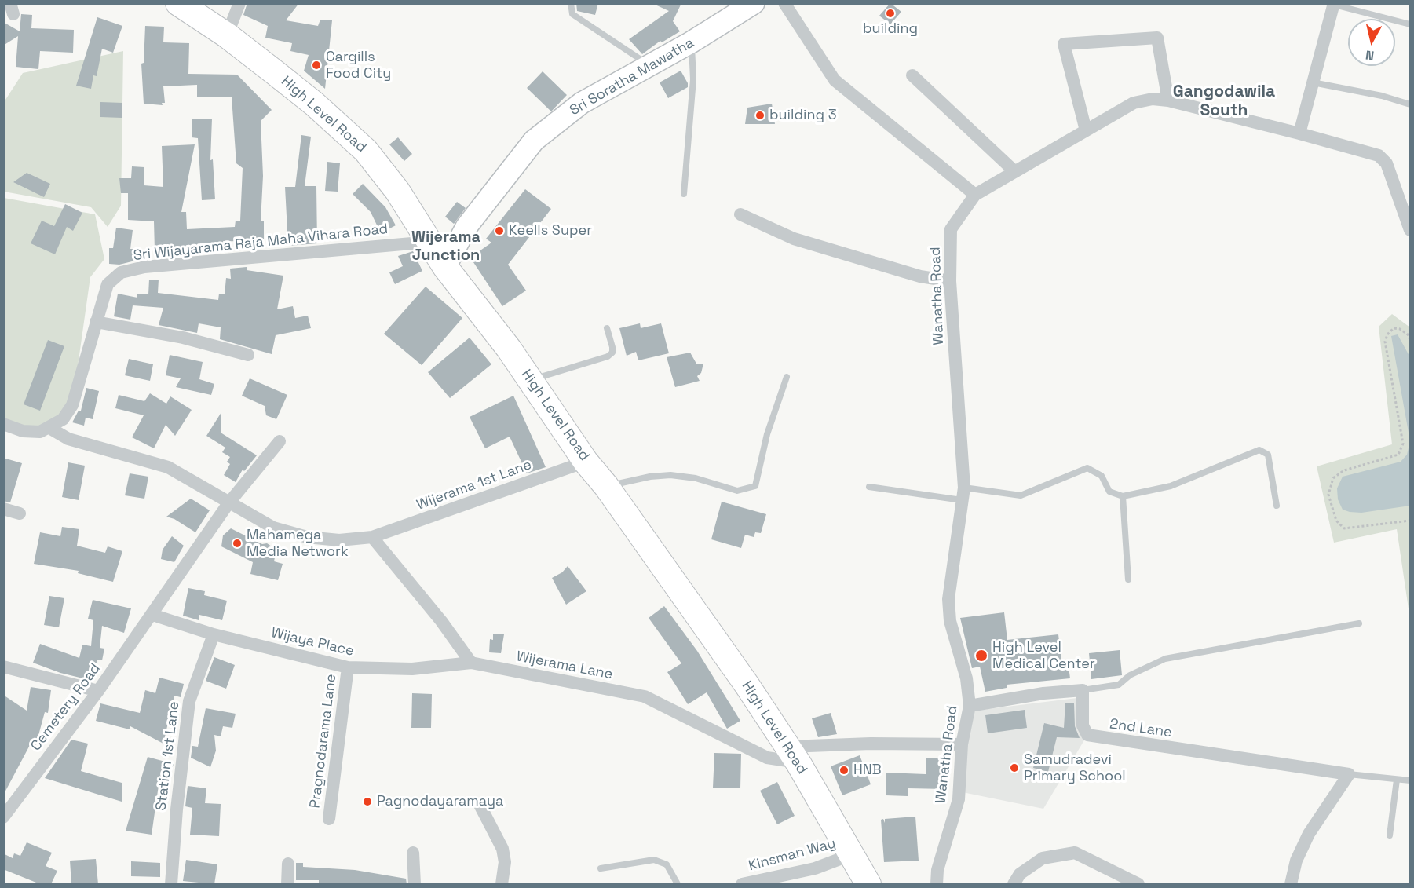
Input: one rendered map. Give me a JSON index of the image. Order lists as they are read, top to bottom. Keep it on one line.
{"streets":{"highway":["High Level Road"],"main road":["Sri Soratha Mawatha"],"street":["Sri Wijayarama Raja Maha Vihara Road","Wanatha Road","Wijerama 1st Lane","Wijaya Place","Wijerama Lane","Cemetery Road","2nd Lane","Pragnodarama Lane","Station 1st Lane","Kinsman Way"]},"crossings":[["Sri Soratha Mawatha","High Level Road"],["Sri Soratha Mawatha","Sri Wijayarama Raja Maha Vihara Road"],["High Level Road","Sri Wijayarama Raja Maha Vihara Road"],["High Level Road","Wijerama 1st Lane"],["High Level Road","Wijerama Lane"],["High Level Road","Kinsman Way"],["Sri Wijayarama Raja Maha Vihara Road","Wijerama 1st Lane"],["Wanatha Road","Wijerama Lane"],["Wijerama 1st Lane","Cemetery Road"],["Wijaya Place","Wijerama Lane"],["Wijaya Place","Cemetery Road"],["Wijaya Place","Pragnodarama Lane"],["Wijaya Place","Station 1st Lane"]],"districts":["Gangodawila South","Wijerama Junction"],"places":["building","Cargills Food City","building 3","Keells Super","Mahamega Media Network","High Level Medical Center","Samudradevi Primary School","HNB","Pagnodayaramaya"],"north":"bottom"}
